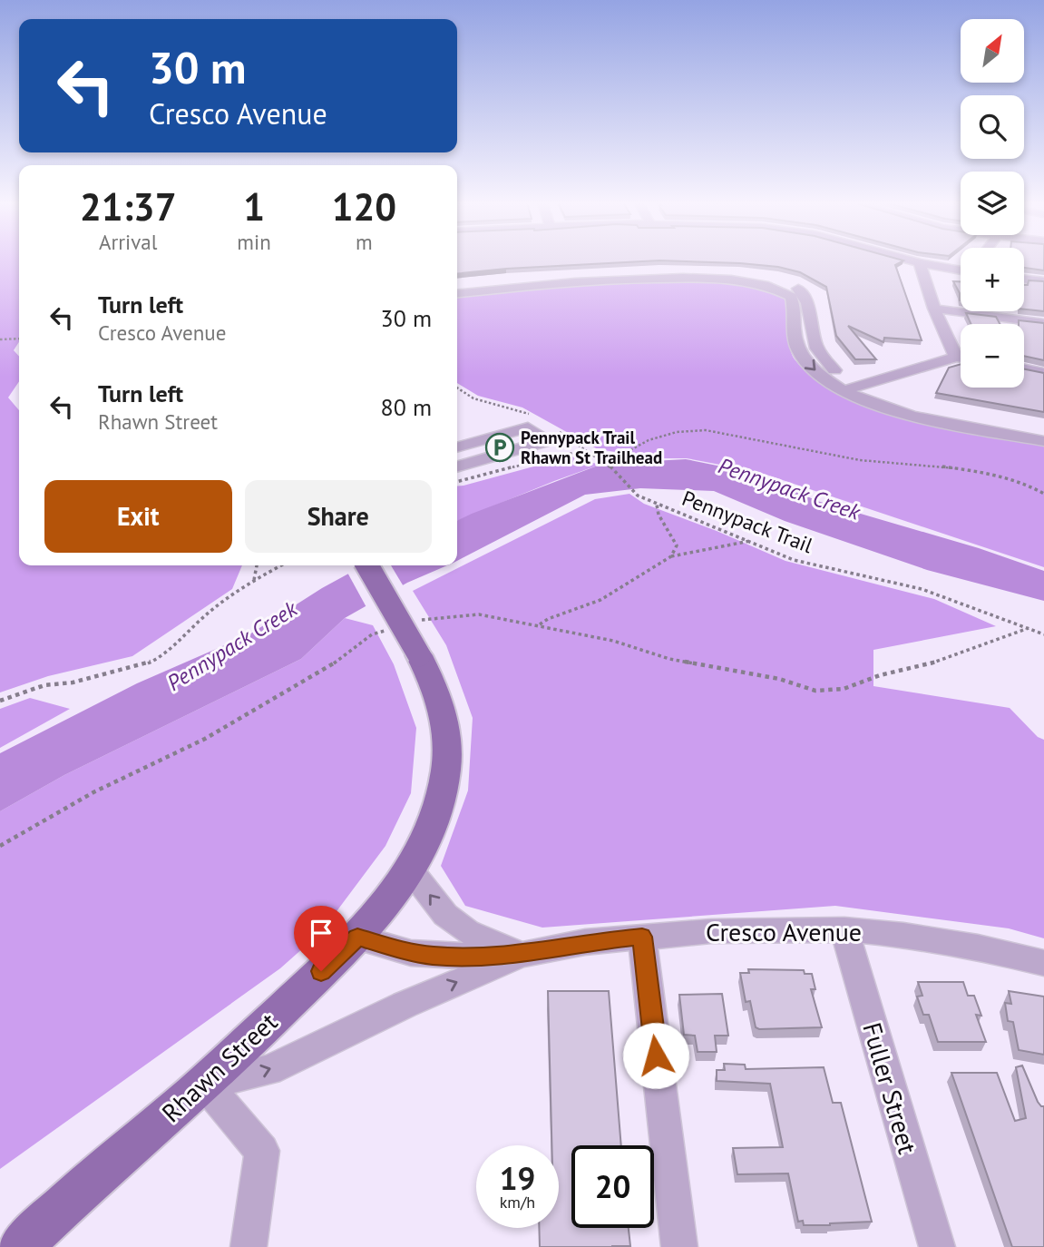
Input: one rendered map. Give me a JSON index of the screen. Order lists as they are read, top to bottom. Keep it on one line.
{"streets":{"main road":["Rhawn Street"],"street":["Cresco Avenue","Fuller Street"],"path":["Pennypack Trail"]},"crossings":[["Cresco Avenue","Rhawn Street"],["Cresco Avenue","Fuller Street"]],"water":["Pennypack Creek"],"places":{"parking":["Pennypack Trail Rhawn St Trailhead"]},"north":"top right","page":{"map_buttons":["+","−"],"turn":["30 m","Cresco Avenue"],"eta":["21:37","Arrival","1","min","120","m"],"list":[{"name":"Turn left","note":"Cresco Avenue","value":"30 m"},{"name":"Turn left","note":"Rhawn Street","value":"80 m"}],"buttons":["Exit","Share"],"speed":"19 km/h","limit":"20"}}
